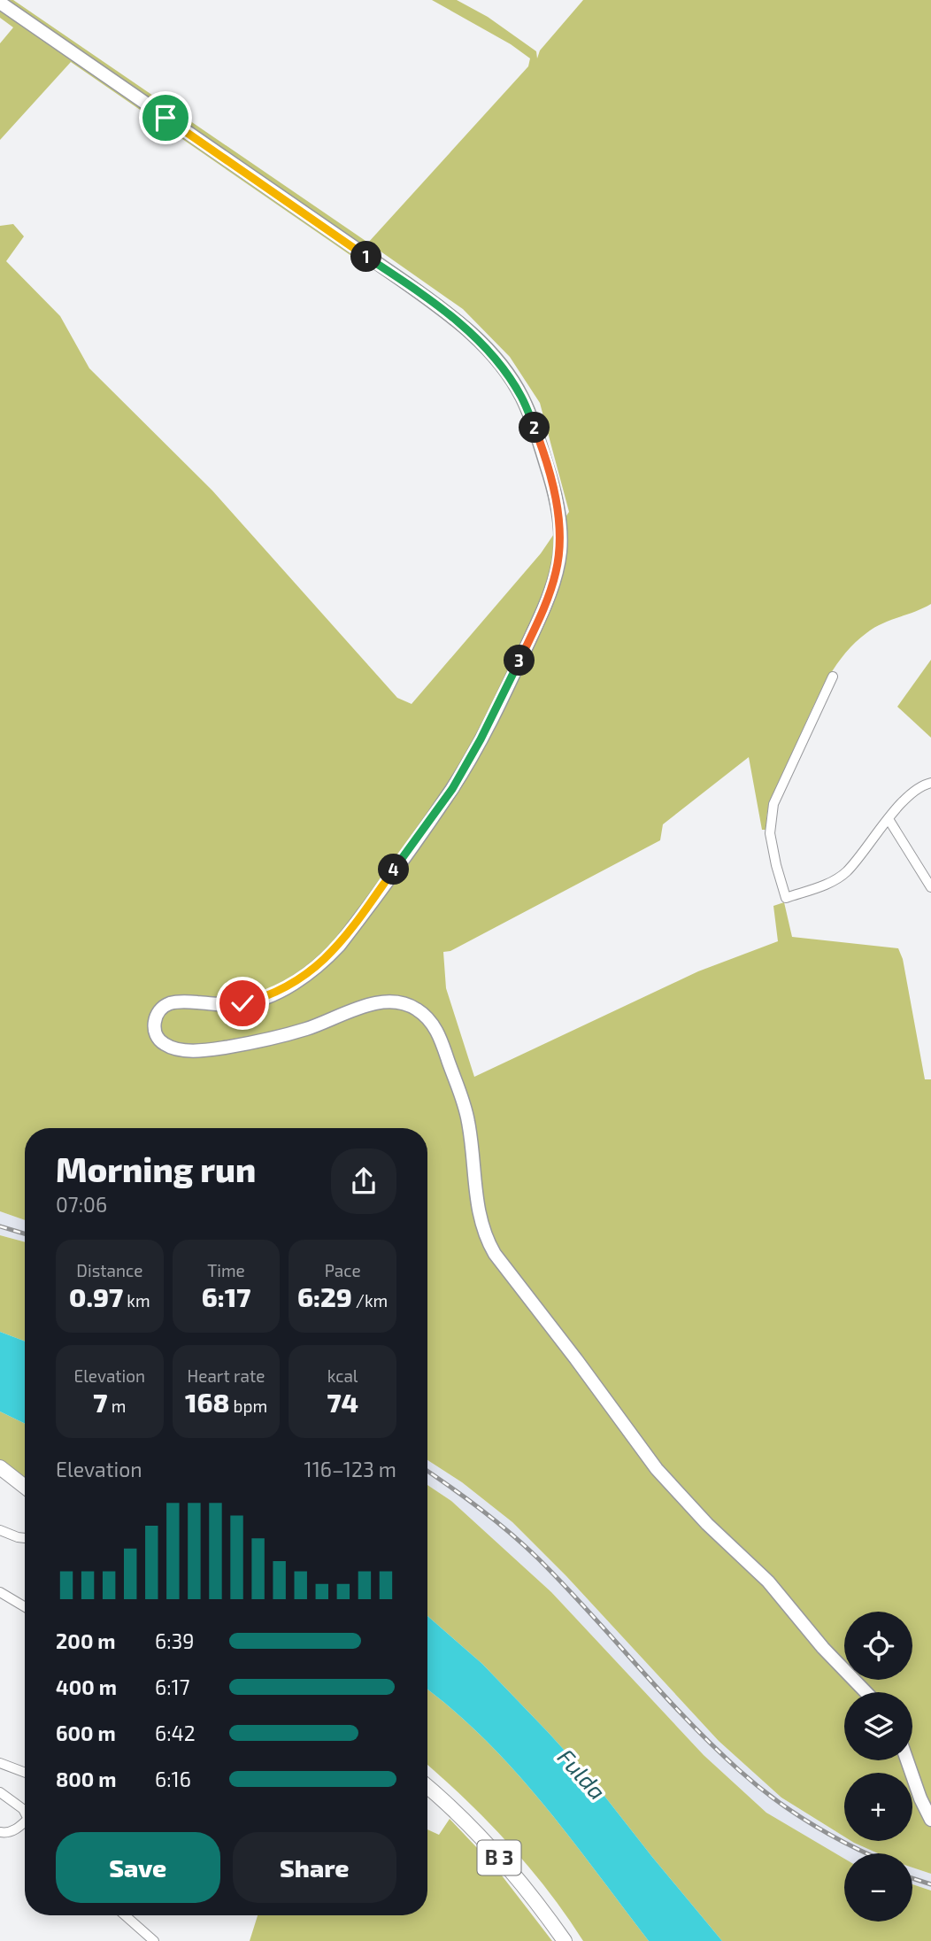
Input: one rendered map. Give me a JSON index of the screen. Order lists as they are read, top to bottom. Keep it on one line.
{"streets":{"main road":["B 3"]},"water":["Fulda"],"page":{"pins":["1","2","3","4"],"heading":["Morning run","07:06"],"stats":[["Distance","0.97 km"],["Time","6:17"],["Pace","6:29 /km"],["Elevation","7 m"],["Heart rate","168 bpm"],["kcal","74"]],"chart":["Elevation","116–123 m"],"map_buttons":["+","−"],"list":[{"name":"200 m","note":"6:39"},{"name":"400 m","note":"6:17"},{"name":"600 m","note":"6:42"},{"name":"800 m","note":"6:16"}],"buttons":["Save","Share"]}}
